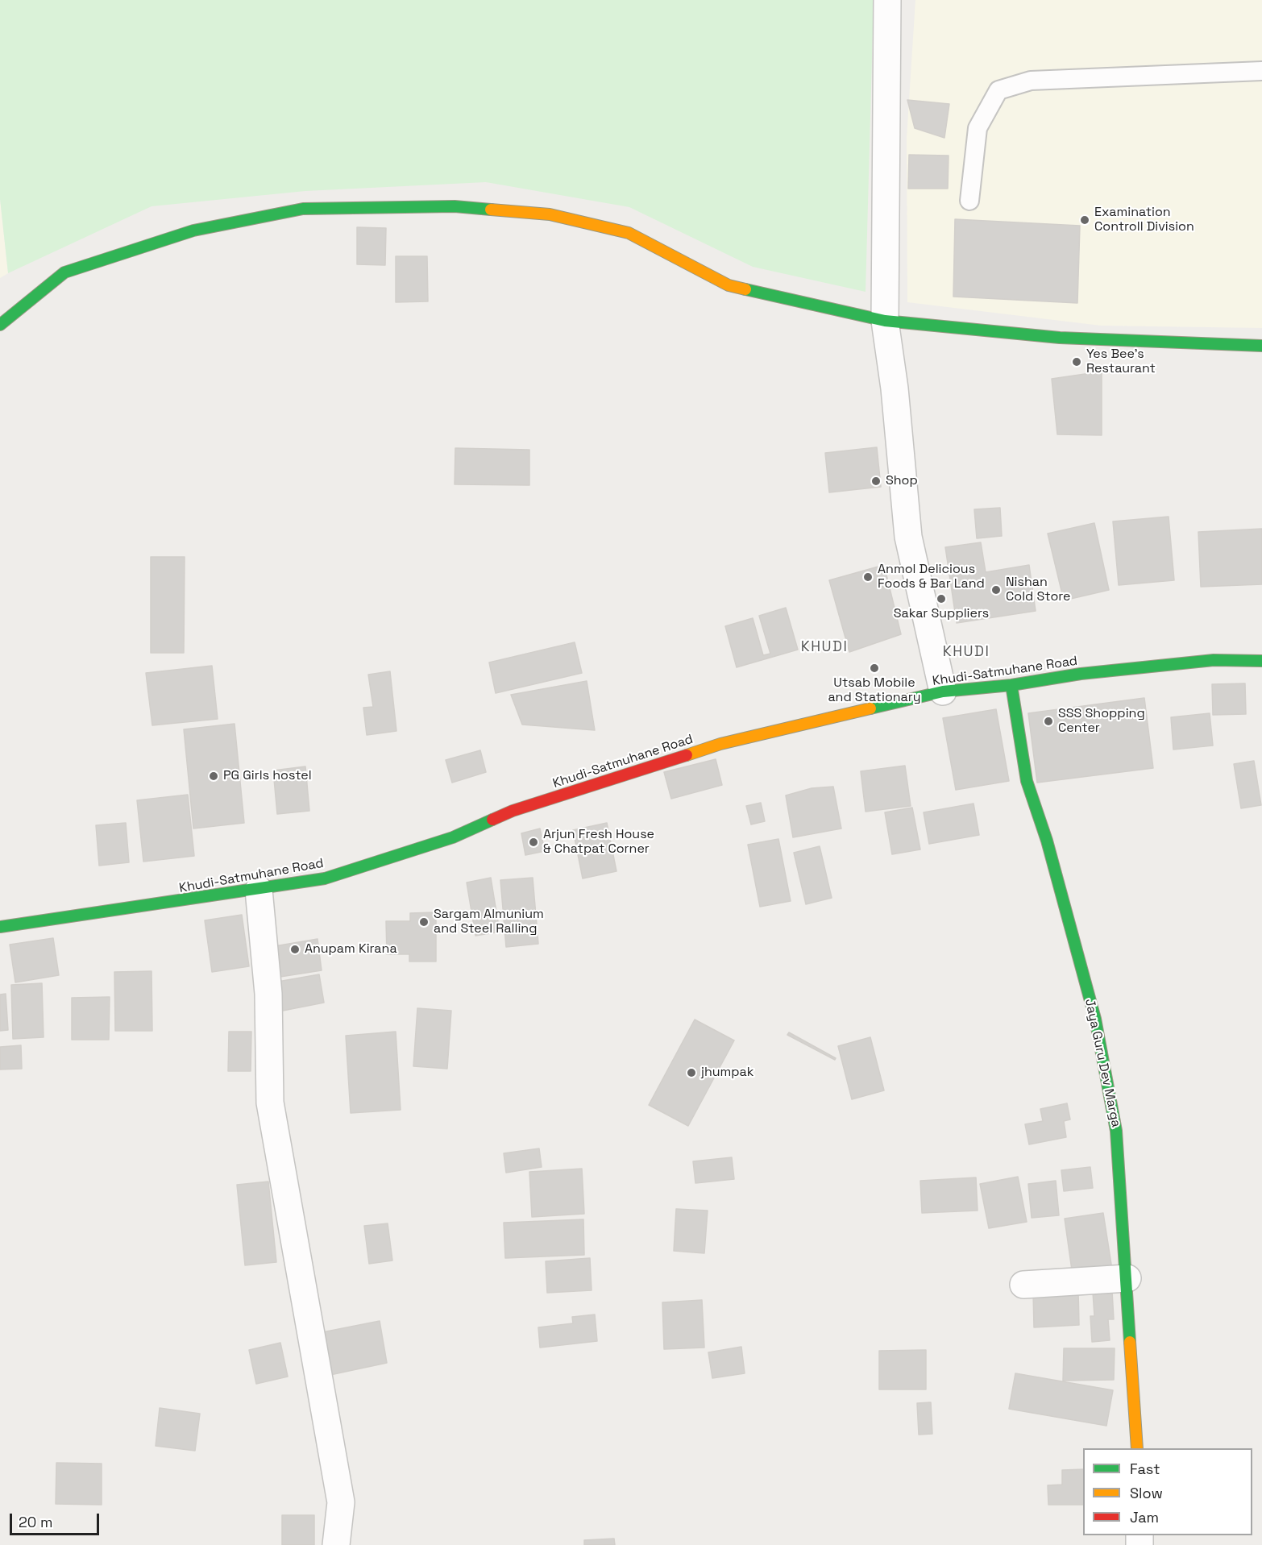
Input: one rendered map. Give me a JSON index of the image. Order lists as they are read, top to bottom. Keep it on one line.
{"streets":{"street":["Khudi-Satmuhane Road","Jaya Guru Dev Marga"]},"crossings":[["Khudi-Satmuhane Road","Jaya Guru Dev Marga"]],"districts":["KHUDI","KHUDI"],"places":["Examination Controll Division","Yes Bee's Restaurant","Shop","Anmol Delicious Foods & Bar Land","Nishan Cold Store","Sakar Suppliers","Utsab Mobile and Stationary","SSS Shopping Center","PG Girls hostel","Arjun Fresh House & Chatpat Corner","Sargam Almunium and Steel Ralling","Anupam Kirana","jhumpak"],"legend":["Fast","Slow","Jam"],"scale_bar":"20 m"}
